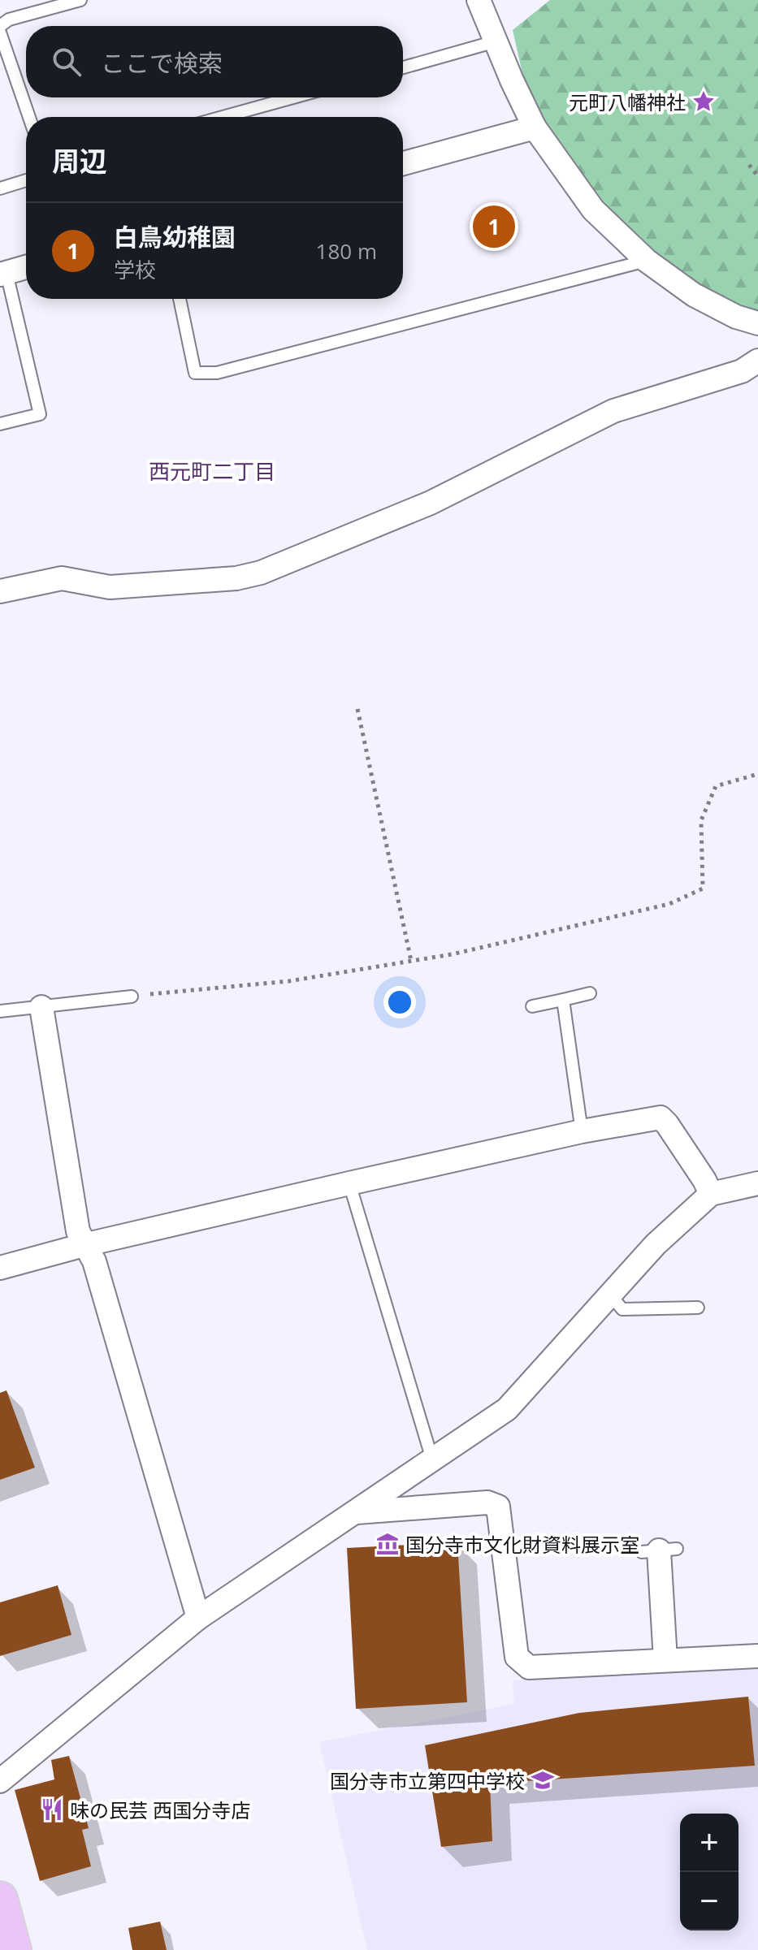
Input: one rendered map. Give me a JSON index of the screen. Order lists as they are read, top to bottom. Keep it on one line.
{"districts":["西元町二丁目"],"places":{"place":["元町八幡神社"],"museum":["国分寺市文化財資料展示室"],"school or university":["国分寺市立第四中学校"],"restaurant":["味の民芸 西国分寺店"]},"page":{"search":"ここで検索","heading":"周辺","list":[{"mark":"1","name":"白鳥幼稚園","note":"学校","value":"180 m"}],"pins":"1","map_buttons":["+","−"]}}
